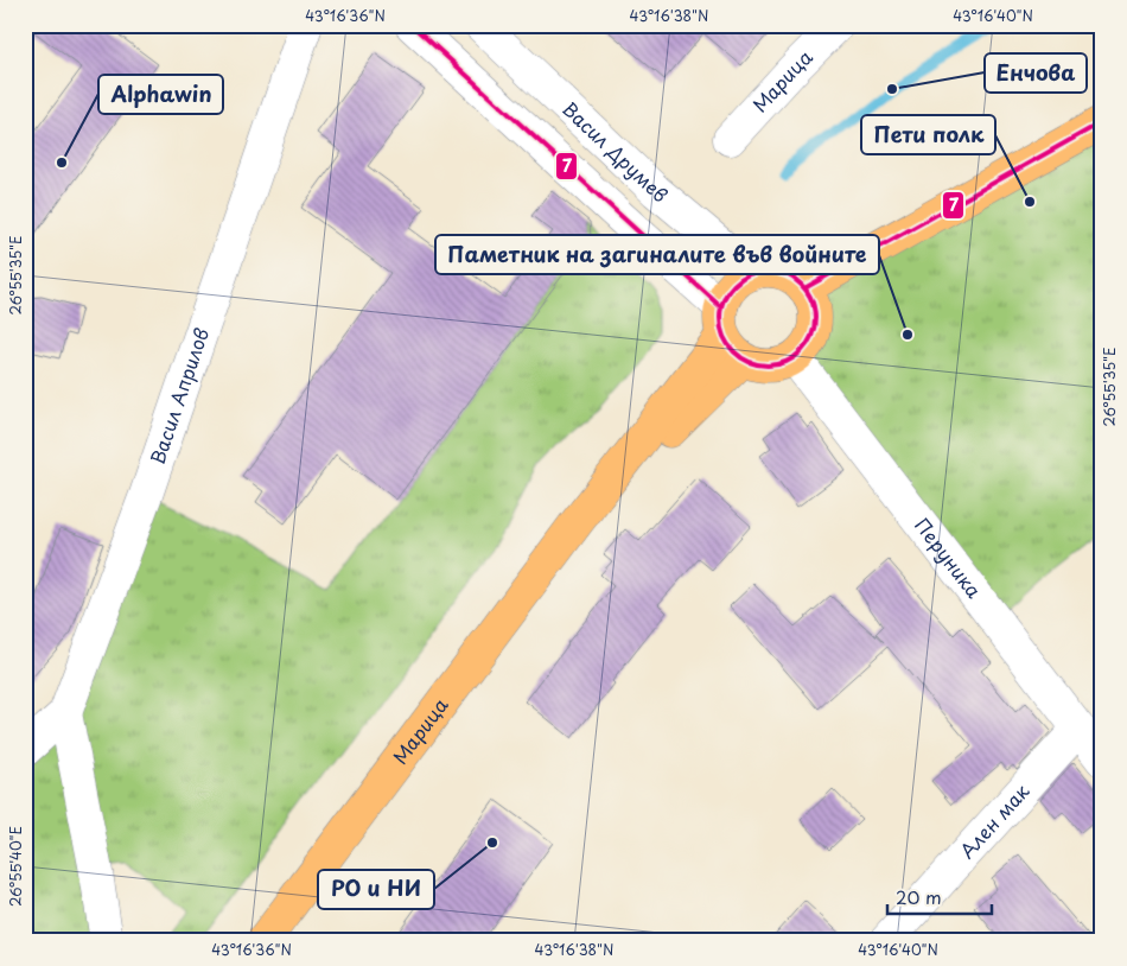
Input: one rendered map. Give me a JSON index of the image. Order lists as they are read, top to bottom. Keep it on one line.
{"streets":{"main road":["Марица"],"street":["Васил Друмев","Васил Априлов","Перуника","Ален мак"]},"crossings":[["Марица","Васил Друмев"],["Марица","Перуника"],["Васил Друмев","Перуника"],["Перуника","Ален мак"]],"places":["Енчова","Alphawin","Пети полк","Паметник на загиналите във войните","РО и НИ"],"lines":["transit line 7"],"scale_bar":"20 m","coordinates":["43°16'36\"N","43°16'38\"N","43°16'40\"N","26°55'35\"E","26°55'40\"E"]}
